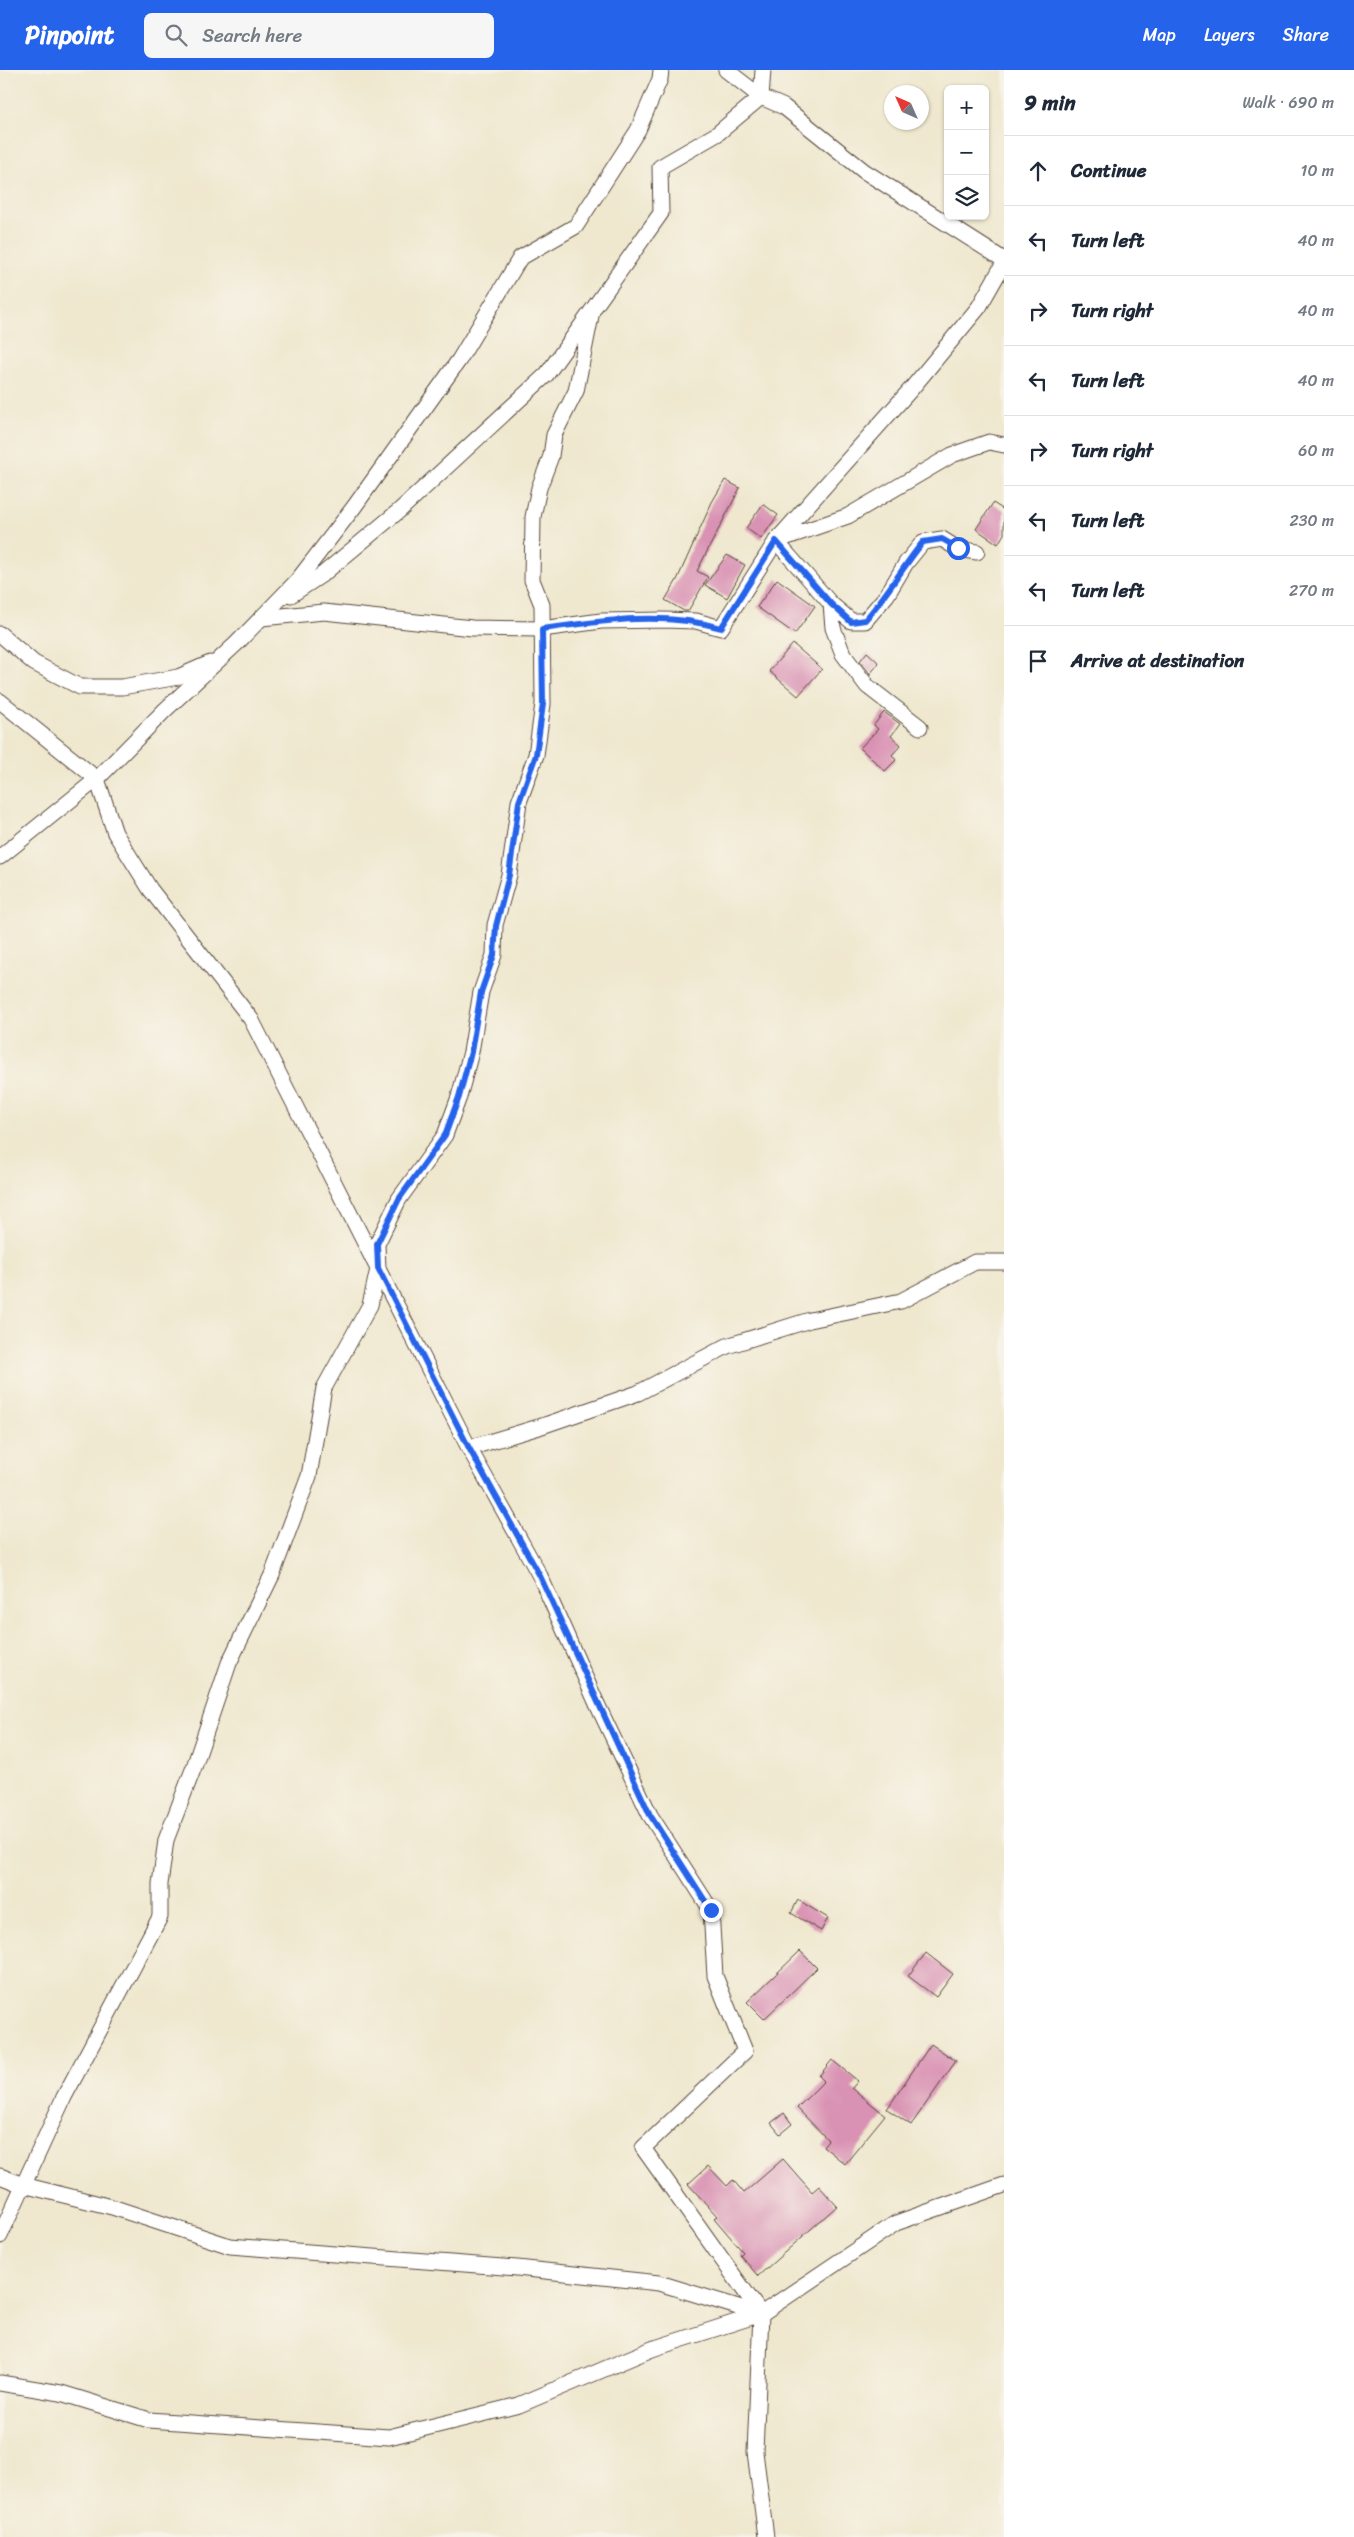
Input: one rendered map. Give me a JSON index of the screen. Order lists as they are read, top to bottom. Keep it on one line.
{"north":"top left","page":{"header":"Pinpoint","search":"Search here","nav":["Map","Layers","Share"],"heading":["9 min","Walk · 690 m"],"map_buttons":["+","−"],"list":[["Continue","10 m"],["Turn left","40 m"],["Turn right","40 m"],["Turn left","40 m"],["Turn right","60 m"],["Turn left","230 m"],["Turn left","270 m"],"Arrive at destination"]}}
